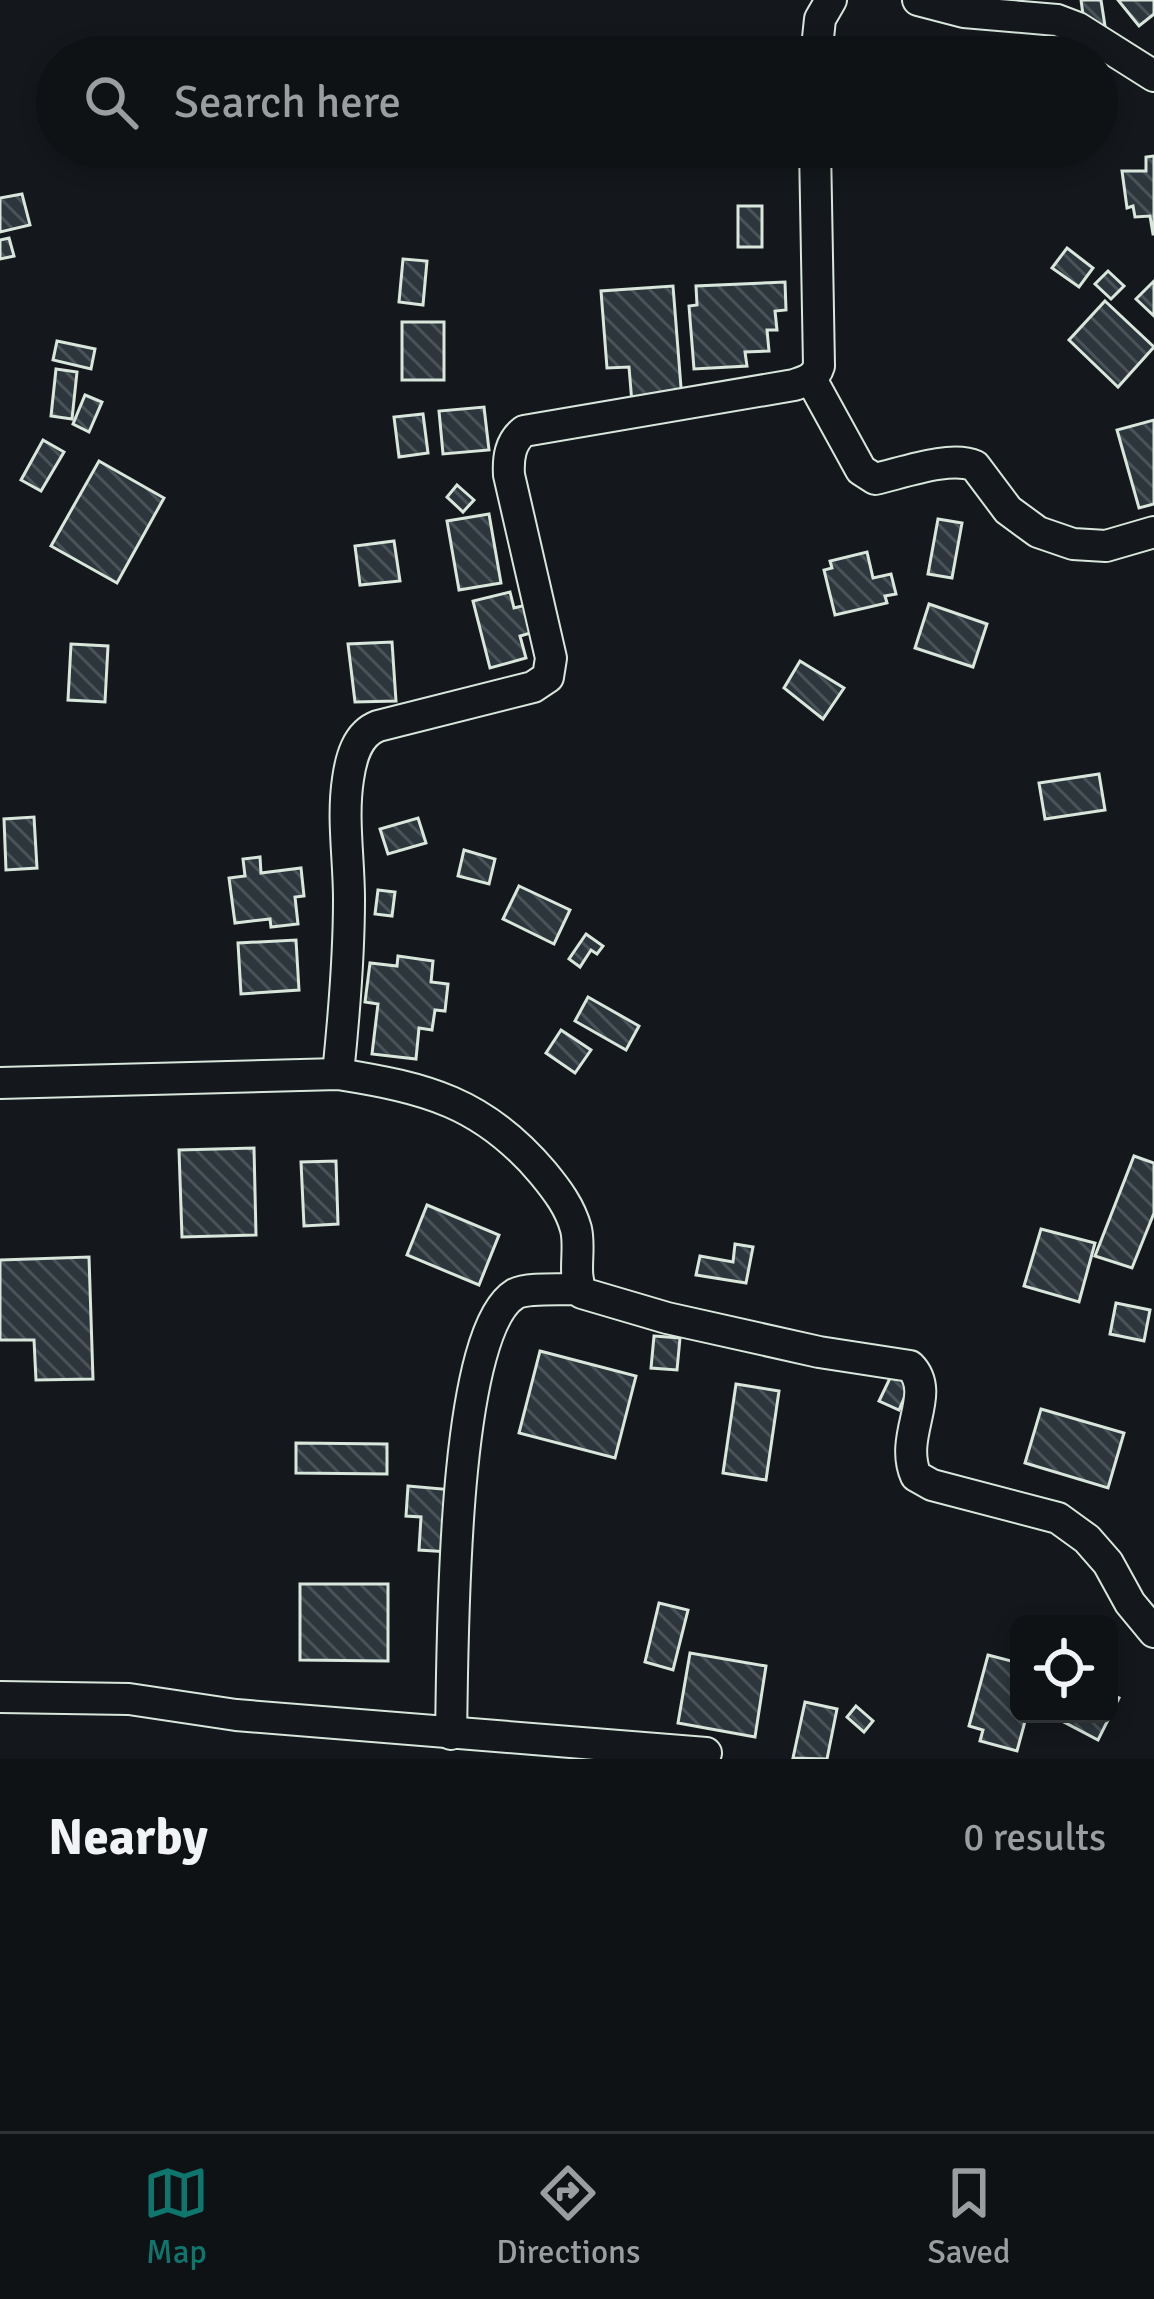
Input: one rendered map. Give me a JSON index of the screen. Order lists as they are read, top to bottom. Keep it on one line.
{"page":{"search":"Search here","heading":["Nearby","0 results"],"nav":["Map","Directions","Saved"]}}
